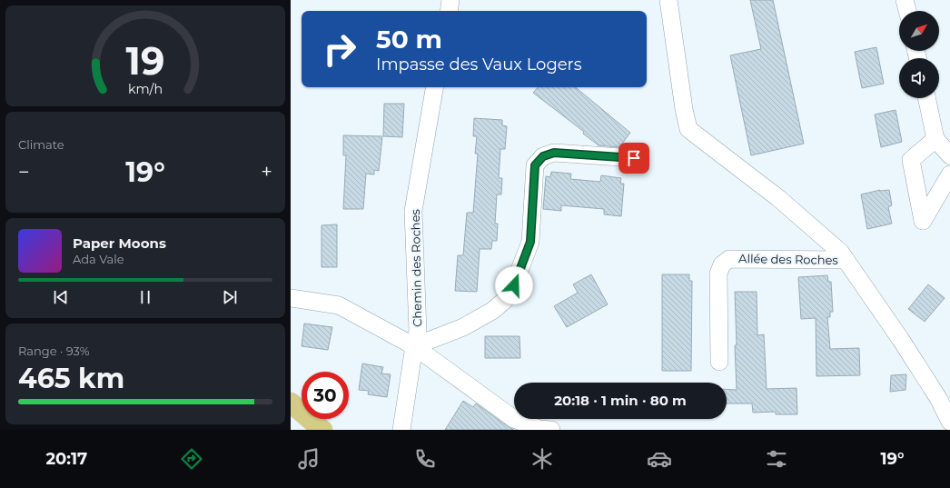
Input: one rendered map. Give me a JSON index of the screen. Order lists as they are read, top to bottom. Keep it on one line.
{"streets":{"street":["Allée des Roches","Chemin des Roches"]},"north":"top right","page":{"turn":["50 m","Impasse des Vaux Logers"],"tile":["Climate",["Range · 93%","465 km"]],"heat":["−","19°","+"],"song":["Paper Moons","Ada Vale"],"limit":"30","trip":"20:18 · 1 min · 80 m","tabs":["20:17","19°"],"gauge":["19","km/h"]}}
